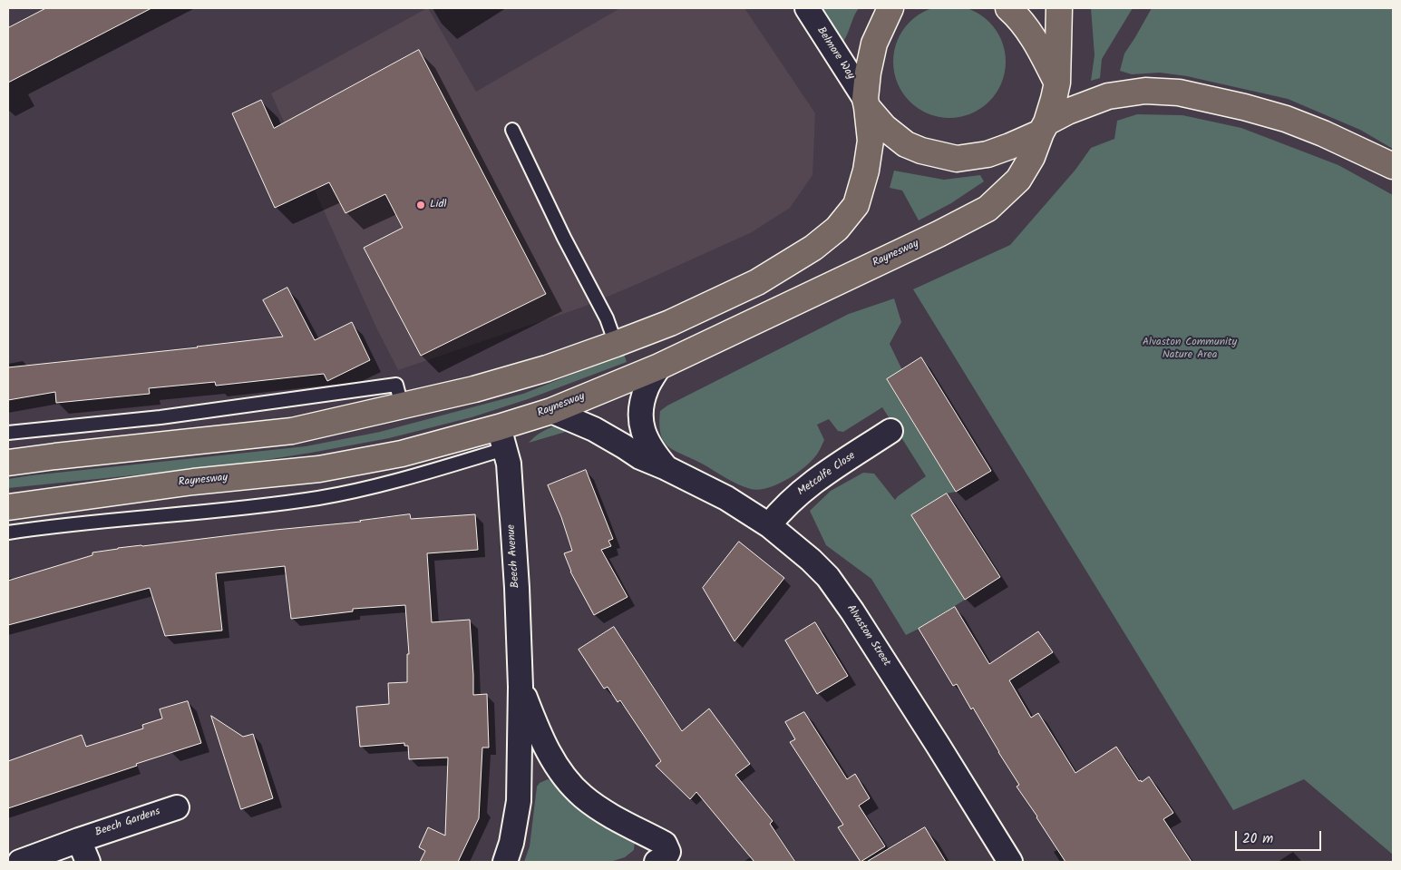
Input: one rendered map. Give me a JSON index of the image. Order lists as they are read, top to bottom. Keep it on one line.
{"streets":{"highway":["Raynesway"],"street":["Belmore Way","Metcalfe Close","Beech Avenue","Alvaston Street","Beech Gardens"]},"crossings":[["Raynesway","Beech Avenue"],["Raynesway","Alvaston Street"],["Metcalfe Close","Alvaston Street"]],"parks":["Alvaston Community Nature Area"],"places":["Lidl"],"scale_bar":"20 m"}
